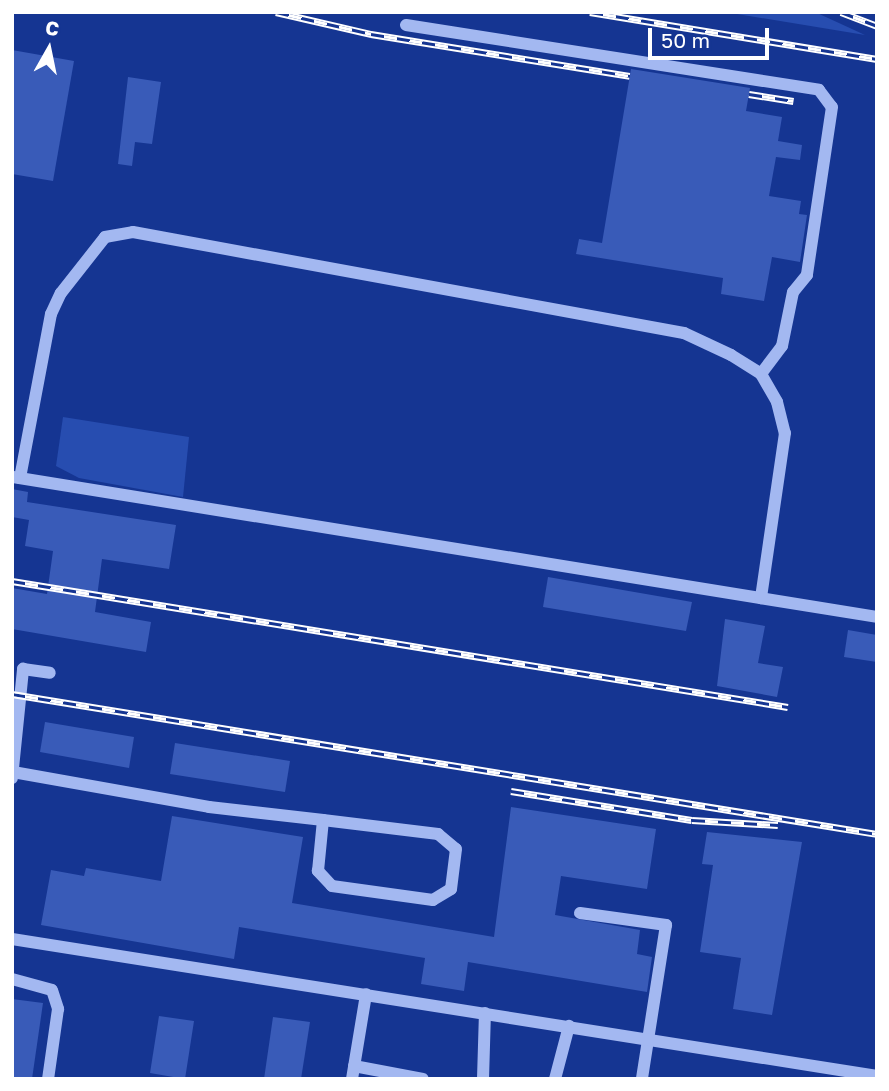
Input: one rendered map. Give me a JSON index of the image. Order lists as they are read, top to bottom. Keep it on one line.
{"scale_bar":"50 m","north":"top"}
